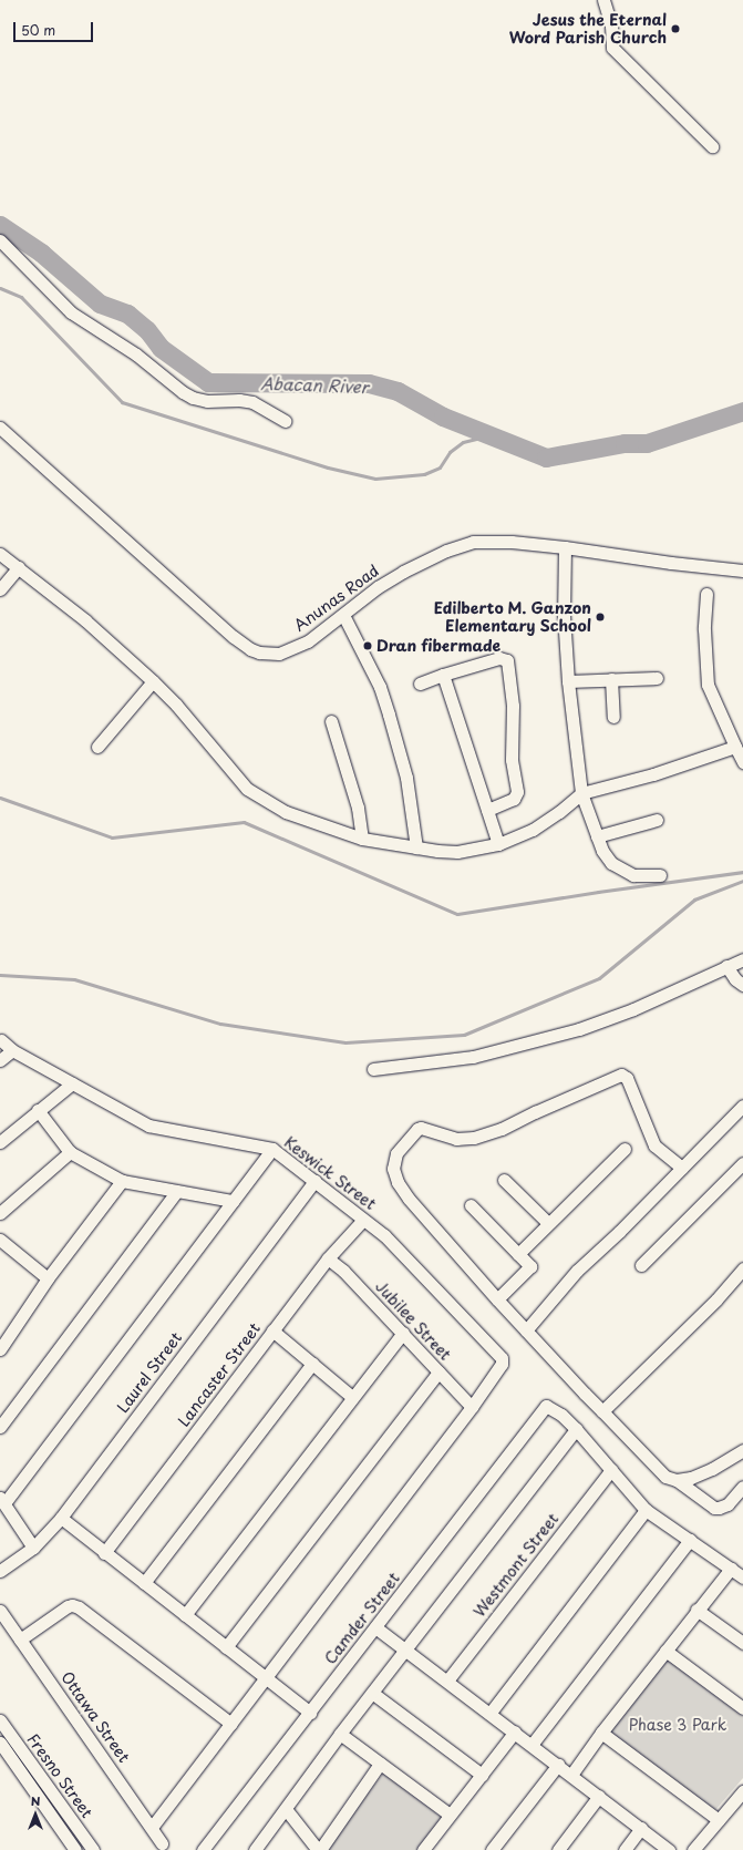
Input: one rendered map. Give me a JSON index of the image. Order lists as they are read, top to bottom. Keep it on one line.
{"streets":{"street":["Anunas Road","Keswick Street","Jubilee Street","Laurel Street","Lancaster Street","Westmont Street","Camder Street","Ottawa Street","Fresno Street"]},"crossings":[["Keswick Street","Jubilee Street"],["Keswick Street","Laurel Street"],["Keswick Street","Lancaster Street"],["Jubilee Street","Lancaster Street"]],"water":["Abacan River"],"parks":["Phase 3 Park"],"places":["Jesus the Eternal Word Parish Church","Edilberto M. Ganzon Elementary School","Dran fibermade"],"scale_bar":"50 m","north":"top"}
